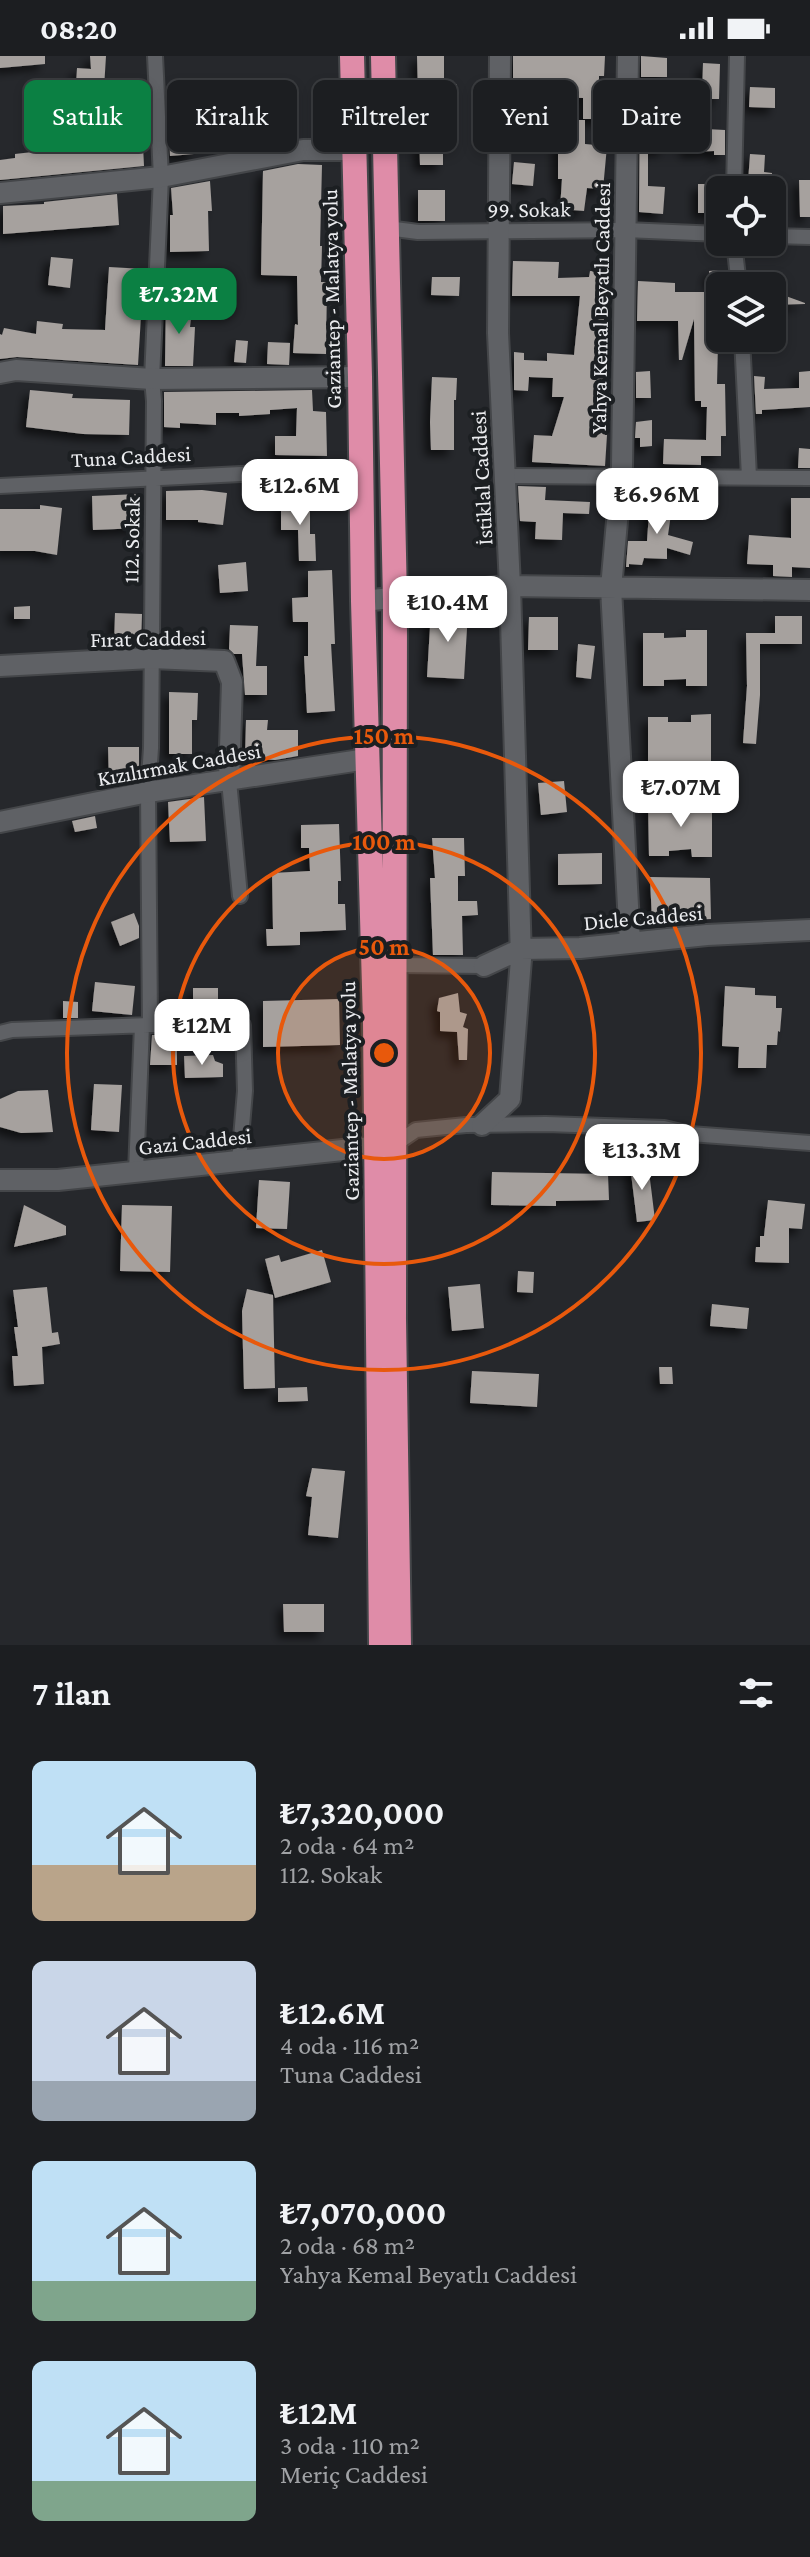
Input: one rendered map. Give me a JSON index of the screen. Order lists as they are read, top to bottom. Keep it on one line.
{"streets":{"highway":["Gaziantep - Malatya yolu"],"street":["99. Sokak","Yahya Kemal Beyatlı Caddesi","Tuna Caddesi","İstiklal Caddesi","112. Sokak","Fırat Caddesi","Kızılırmak Caddesi","Dicle Caddesi","Gazi Caddesi"]},"crossings":[["99. Sokak","Gaziantep - Malatya yolu"],["99. Sokak","Yahya Kemal Beyatlı Caddesi"],["99. Sokak","İstiklal Caddesi"],["Gaziantep - Malatya yolu","Tuna Caddesi"],["Gaziantep - Malatya yolu","Kızılırmak Caddesi"],["Gaziantep - Malatya yolu","Gazi Caddesi"],["Yahya Kemal Beyatlı Caddesi","Dicle Caddesi"],["Tuna Caddesi","112. Sokak"],["İstiklal Caddesi","Dicle Caddesi"],["112. Sokak","Fırat Caddesi"],["112. Sokak","Kızılırmak Caddesi"],["112. Sokak","Gazi Caddesi"],["Fırat Caddesi","Kızılırmak Caddesi"]],"page":{"status":"08:20","chip":["Satılık","Kiralık","Filtreler","Yeni","Daire"],"price":["₺7.32M","₺12.6M","₺6.96M","₺10.4M","₺7.07M","₺12M","₺13.3M"],"heading":"7 ilan","list":[{"name":"₺7,320,000","note":"2 oda · 64 m² · 112. Sokak"},{"name":"₺12.6M","note":"4 oda · 116 m² · Tuna Caddesi"},{"name":"₺7,070,000","note":"2 oda · 68 m² · Yahya Kemal Beyatlı Caddesi"},{"name":"₺12M","note":"3 oda · 110 m² · Meriç Caddesi"}]},"rings":["150 m","100 m","50 m"]}
